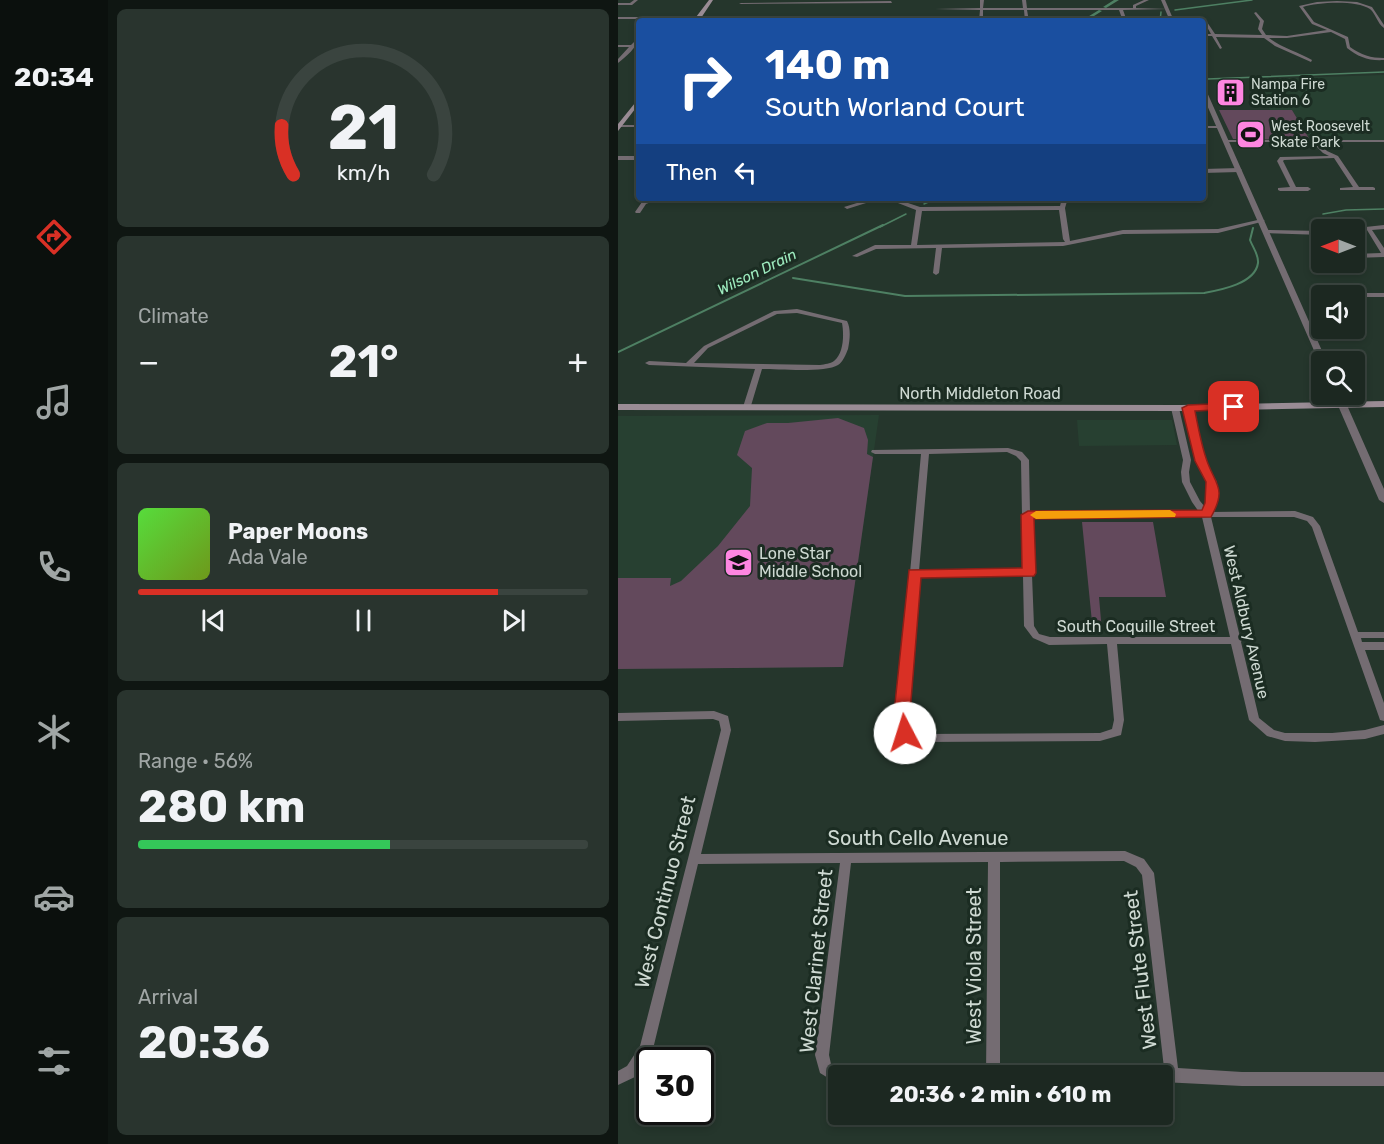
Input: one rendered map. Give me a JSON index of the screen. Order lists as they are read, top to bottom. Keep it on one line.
{"streets":{"main road":["North Middleton Road"],"street":["West Aldbury Avenue","South Coquille Street","South Cello Avenue","West Continuo Street","West Clarinet Street","West Viola Street","West Flute Street"]},"crossings":[["North Middleton Road","West Aldbury Avenue"],["West Aldbury Avenue","South Coquille Street"],["South Cello Avenue","West Continuo Street"],["South Cello Avenue","West Clarinet Street"],["South Cello Avenue","West Viola Street"],["South Cello Avenue","West Flute Street"]],"water":["Wilson Drain"],"places":{"building":["Nampa Fire Station 6"],"sports":["West Roosevelt Skate Park"],"school or university":["Lone Star Middle School"]},"north":"left","page":{"tabs":"20:34","turn":["140 m","South Worland Court"],"then":"Then","tile":["Climate",["Range · 56%","280 km"],["Arrival","20:36"]],"heat":["−","21°","+"],"song":["Paper Moons","Ada Vale"],"limit":"30","trip":"20:36 · 2 min · 610 m","gauge":["21","km/h"]}}
